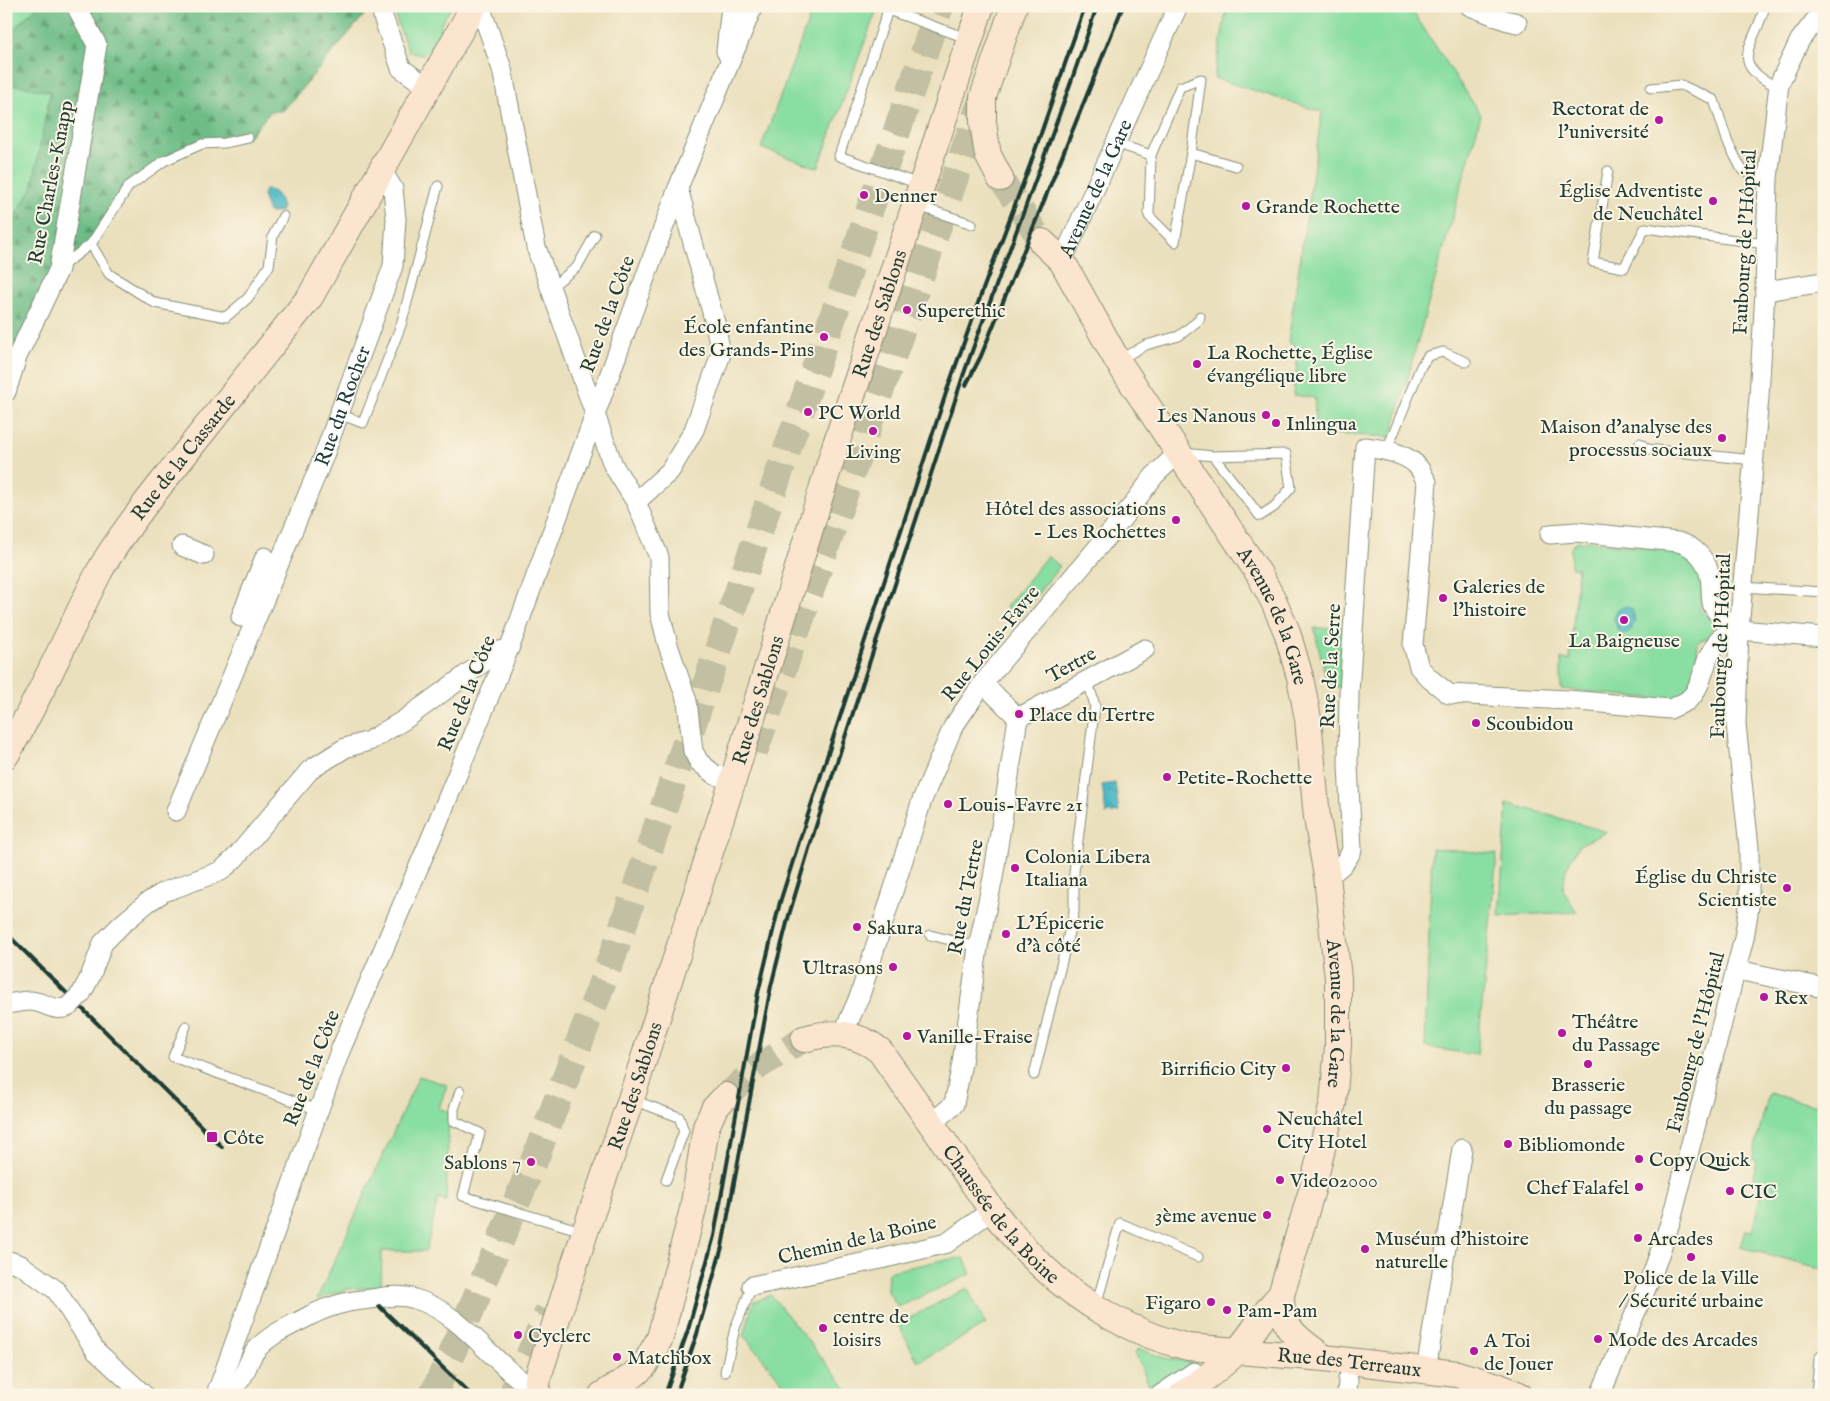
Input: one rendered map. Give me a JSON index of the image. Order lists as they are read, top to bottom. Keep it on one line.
{"streets":{"main road":["Avenue de la Gare","Rue des Sablons","Rue de la Cassarde","Chaussée de la Boine","Rue des Terreaux"],"street":["Rue Charles-Knapp","Faubourg de l'Hôpital","Rue de la Côte","Rue du Rocher","Rue Louis-Favre","Tertre","Rue de la Serre","Rue du Tertre","Chemin de la Boine"]},"crossings":[["Avenue de la Gare","Rue Louis-Favre"],["Avenue de la Gare","Rue de la Serre"],["Avenue de la Gare","Chaussée de la Boine"],["Avenue de la Gare","Rue des Terreaux"],["Rue du Rocher","Rue de la Cassarde"],["Rue Louis-Favre","Chaussée de la Boine"],["Tertre","Rue du Tertre"],["Rue du Tertre","Chaussée de la Boine"],["Chaussée de la Boine","Chemin de la Boine"],["Chaussée de la Boine","Rue des Terreaux"]],"places":{"other":["Rectorat de l'université","Denner","Église Adventiste de Neuchâtel","Grande Rochette","Superethic","École enfantine des Grands-Pins","La Rochette, Église évangélique libre","PC World","Les Nanous","Inlingua","Living","Maison d'analyse des processus sociaux","Hôtel des associations - Les Rochettes","Galeries de l'histoire","La Baigneuse","Place du Tertre","Scoubidou","Petite-Rochette","Louis-Favre 21","Colonia Libera Italiana","Église du Christe Scientiste","Sakura","L’Épicerie d’à côté","Ultrasons","Rex","Théâtre du Passage","Vanille-Fraise","Brasserie du passage","Birrificio City","Neuchâtel City Hotel","Bibliomonde","Copy Quick","Sablons 7","Video2000","Chef Falafel","CIC","3ème avenue","Arcades","Muséum d'histoire naturelle","Police de la Ville / Sécurité urbaine","Figaro","Pam-Pam","centre de loisirs","Cyclerc","Mode des Arcades","A Toi de Jouer","Matchbox"],"transit":["Côte"]}}
